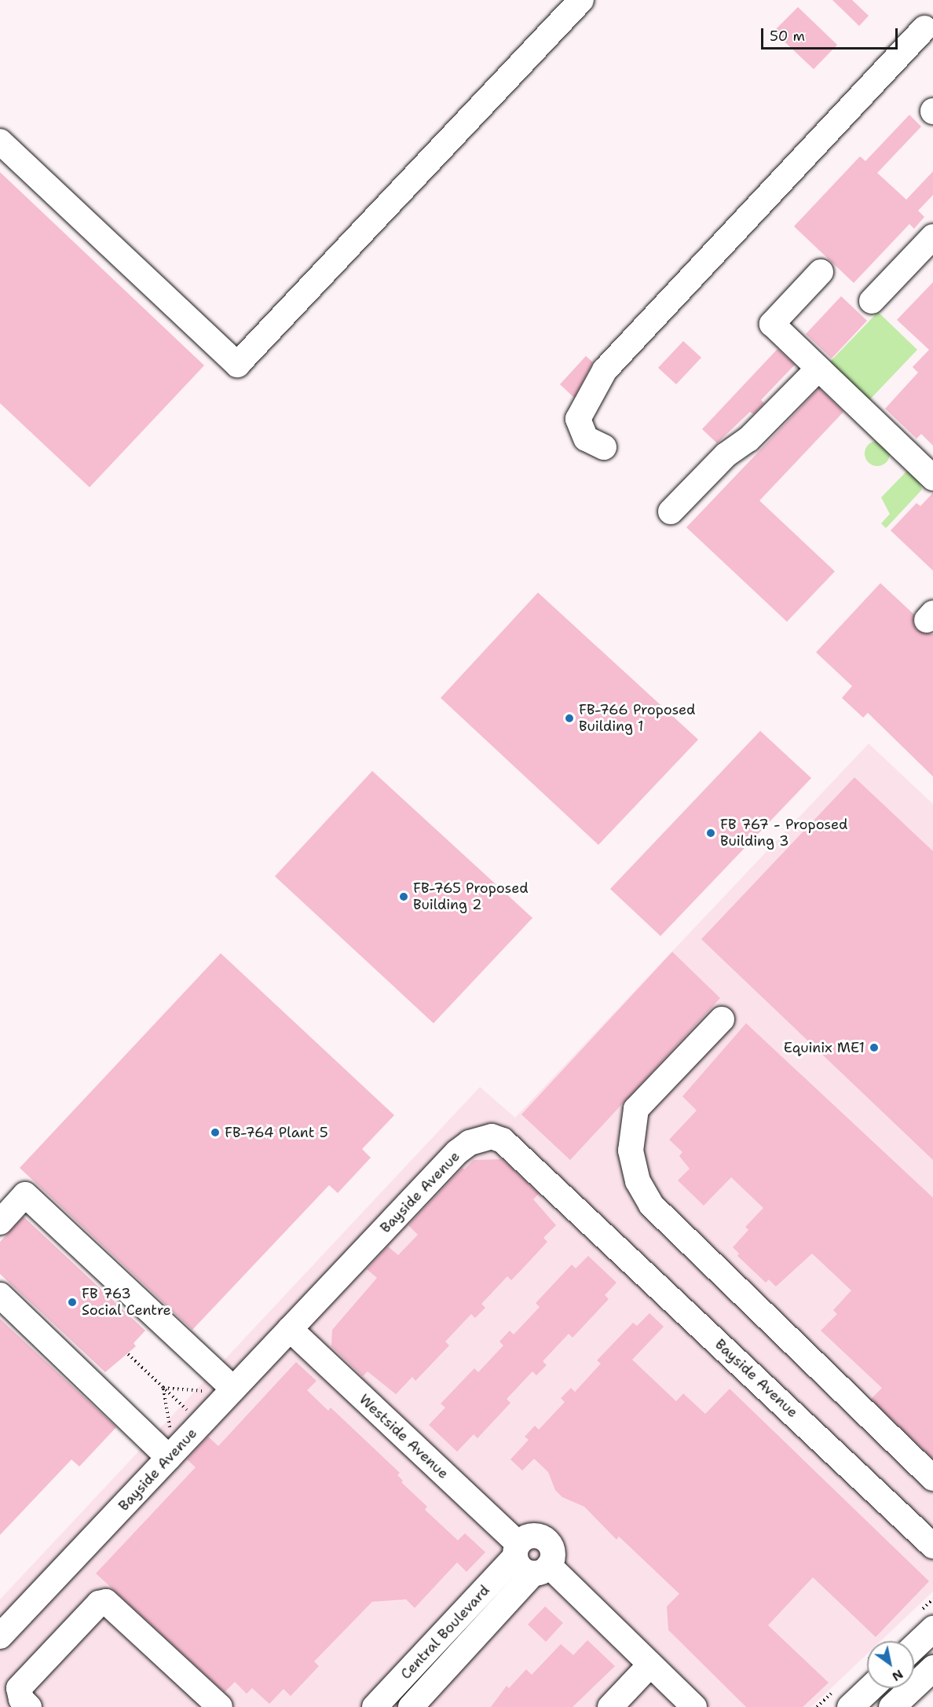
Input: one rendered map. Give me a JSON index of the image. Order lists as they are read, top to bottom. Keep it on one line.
{"streets":{"lane":["Bayside Avenue","Westside Avenue","Central Boulevard"]},"crossings":[["Bayside Avenue","Westside Avenue"],["Westside Avenue","Central Boulevard"]],"places":["FB-766 Proposed Building 1","FB 767 - Proposed Building 3","FB-765 Proposed Building 2","Equinix ME1","FB-764 Plant 5","FB 763 Social Centre"],"scale_bar":"50 m","north":"bottom right"}
